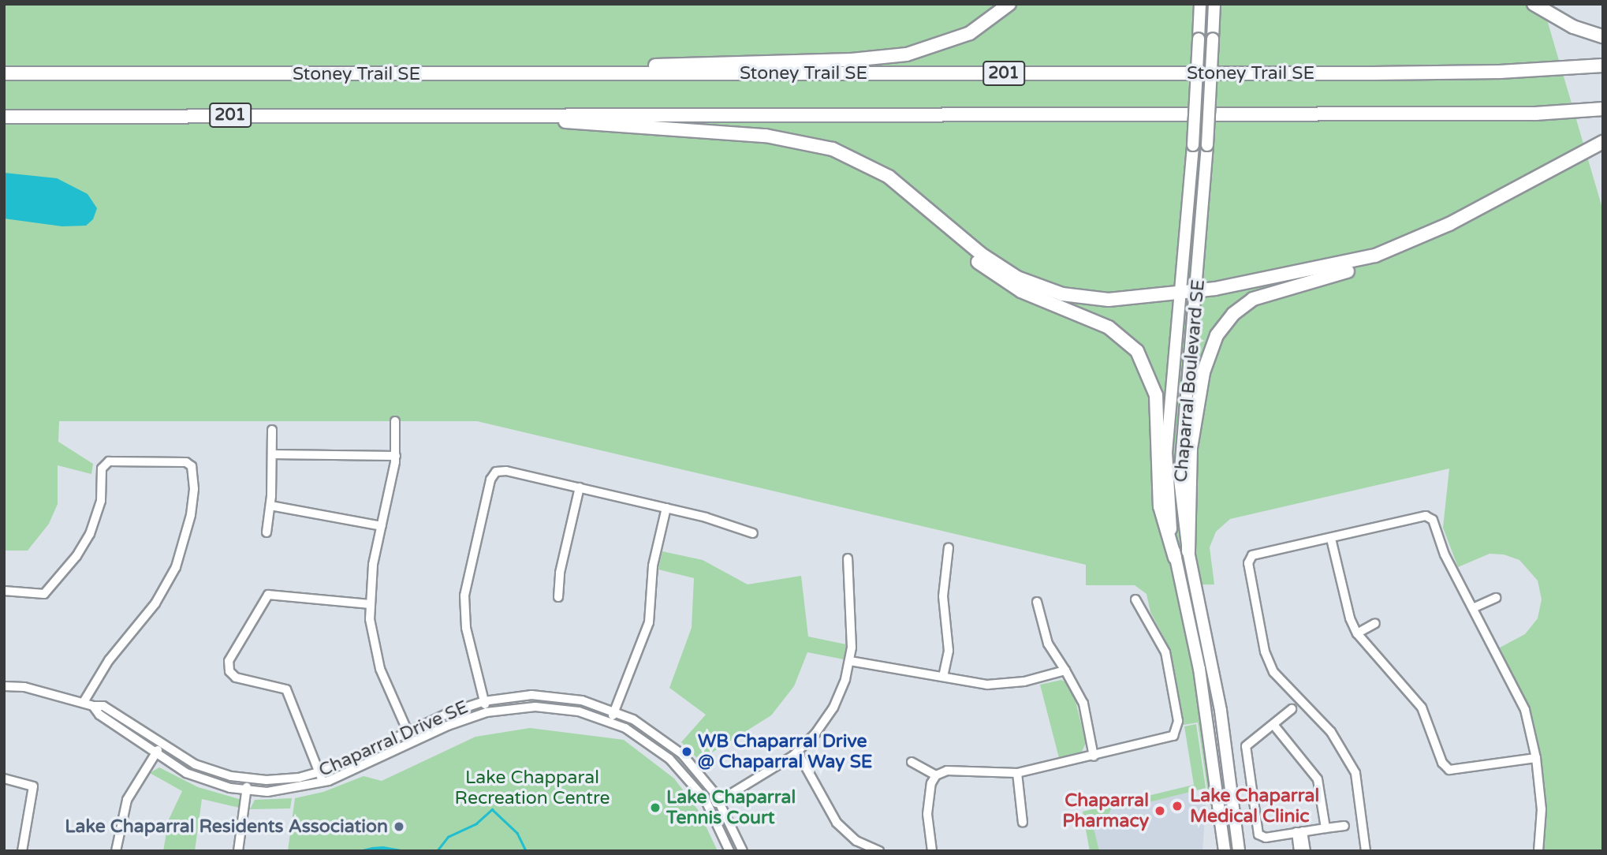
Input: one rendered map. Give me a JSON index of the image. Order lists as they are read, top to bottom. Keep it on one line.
{"streets":{"highway":["Stoney Trail SE","201"],"main road":["Chaparral Boulevard SE"],"street":["Chaparral Drive SE"]},"parks":["Lake Chapparal Recreation Centre"],"places":["WB Chaparral Drive @ Chaparral Way SE","Lake Chaparral Medical Clinic","Lake Chaparral Tennis Court","Chaparral Pharmacy","Lake Chaparral Residents Association"]}
